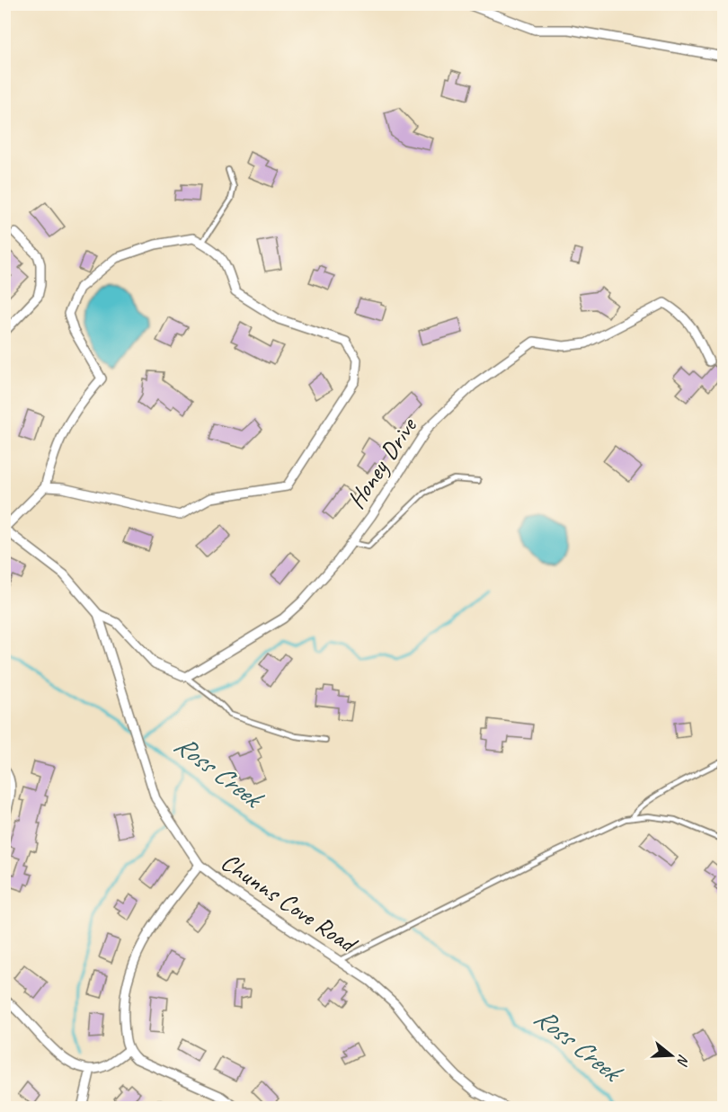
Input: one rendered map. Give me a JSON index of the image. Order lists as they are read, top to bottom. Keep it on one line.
{"streets":{"street":["Honey Drive","Chunns Cove Road"]},"water":["Ross Creek"],"north":"right"}
